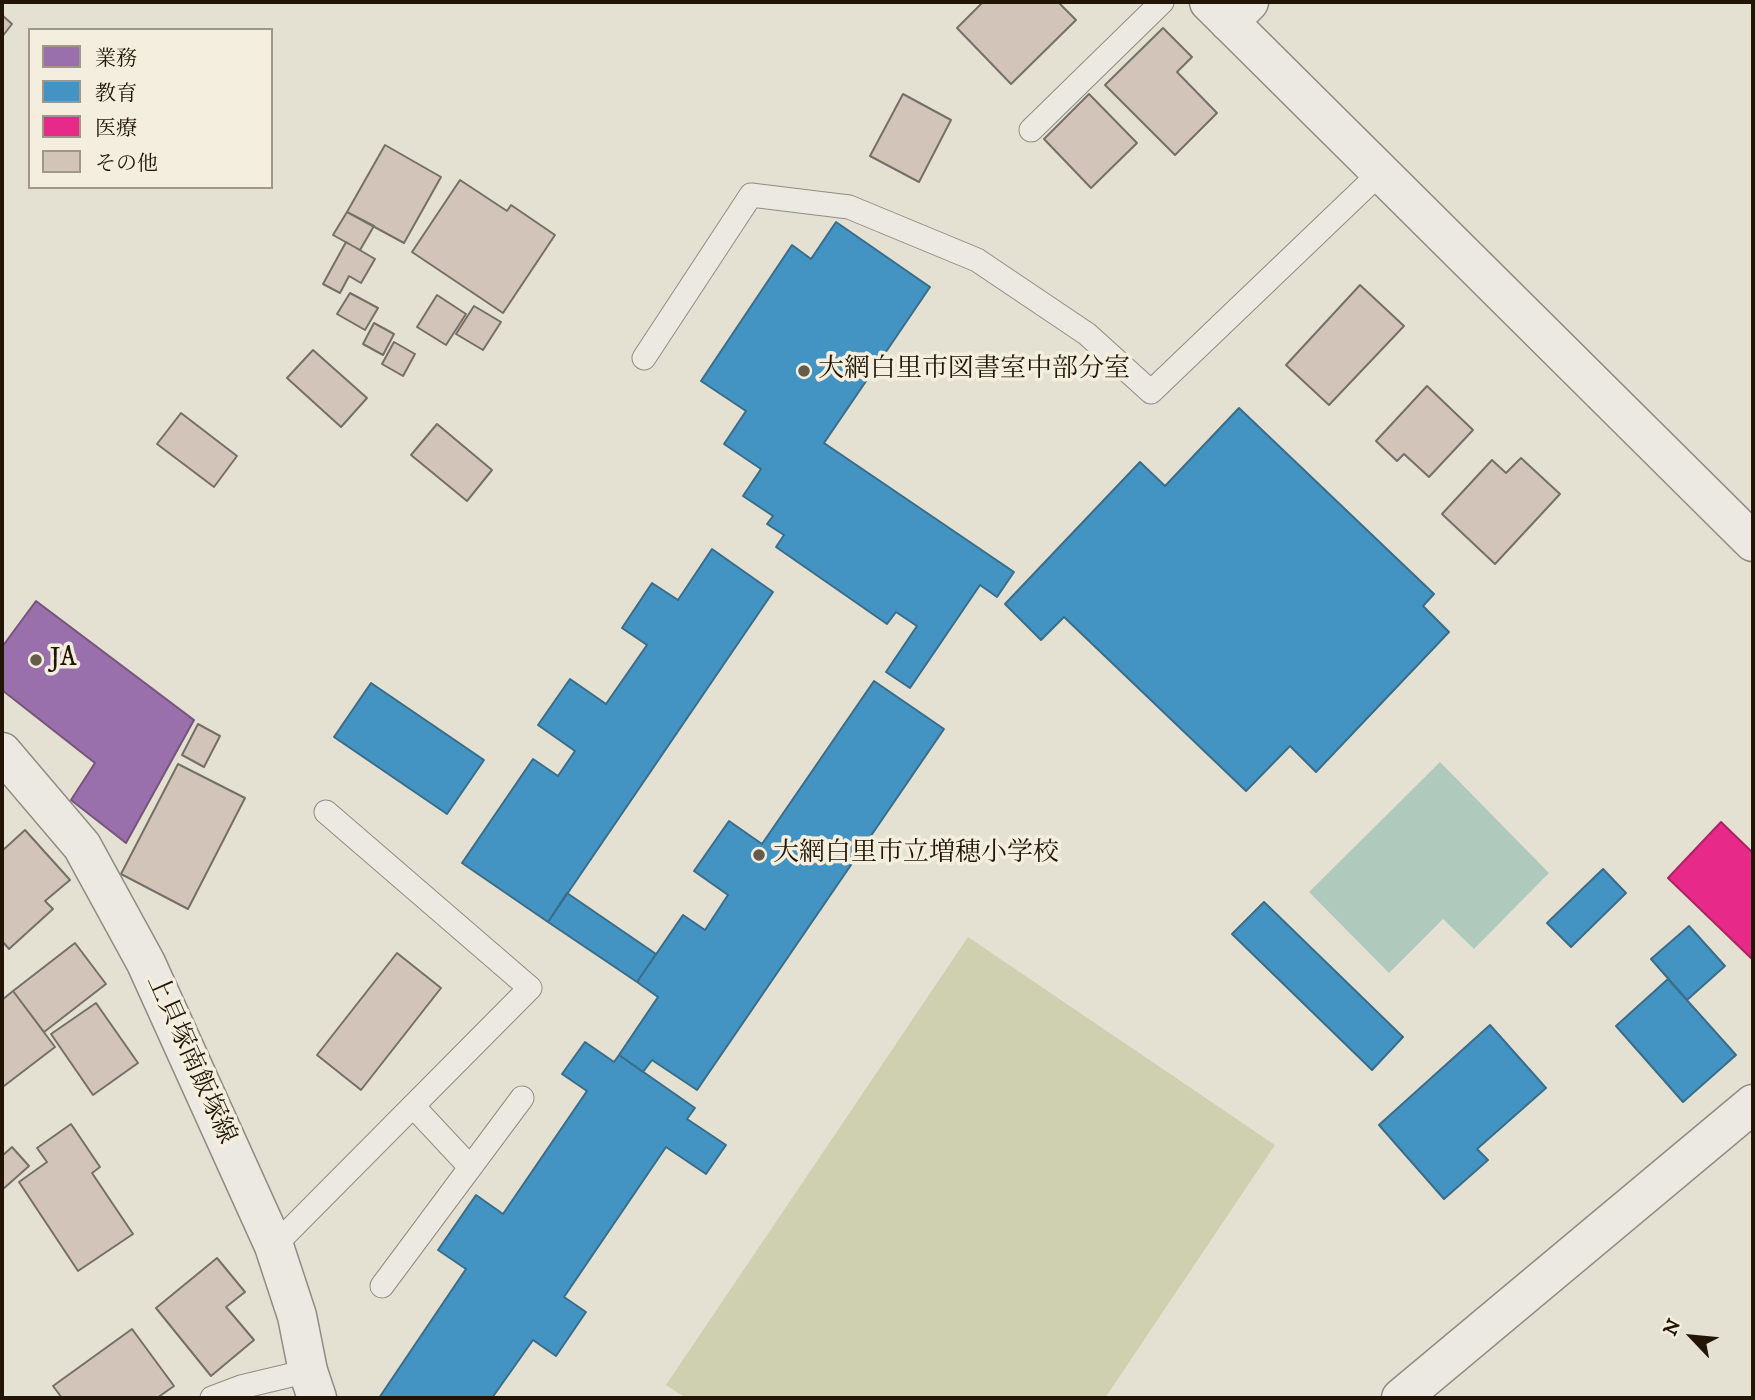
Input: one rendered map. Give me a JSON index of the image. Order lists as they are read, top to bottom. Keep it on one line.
{"streets":{"street":["上貝塚南飯塚線"]},"places":["大網白里市図書室中部分室","JA","大網白里市立増穂小学校"],"legend":["業務","教育","医療","その他"],"north":"top left"}
